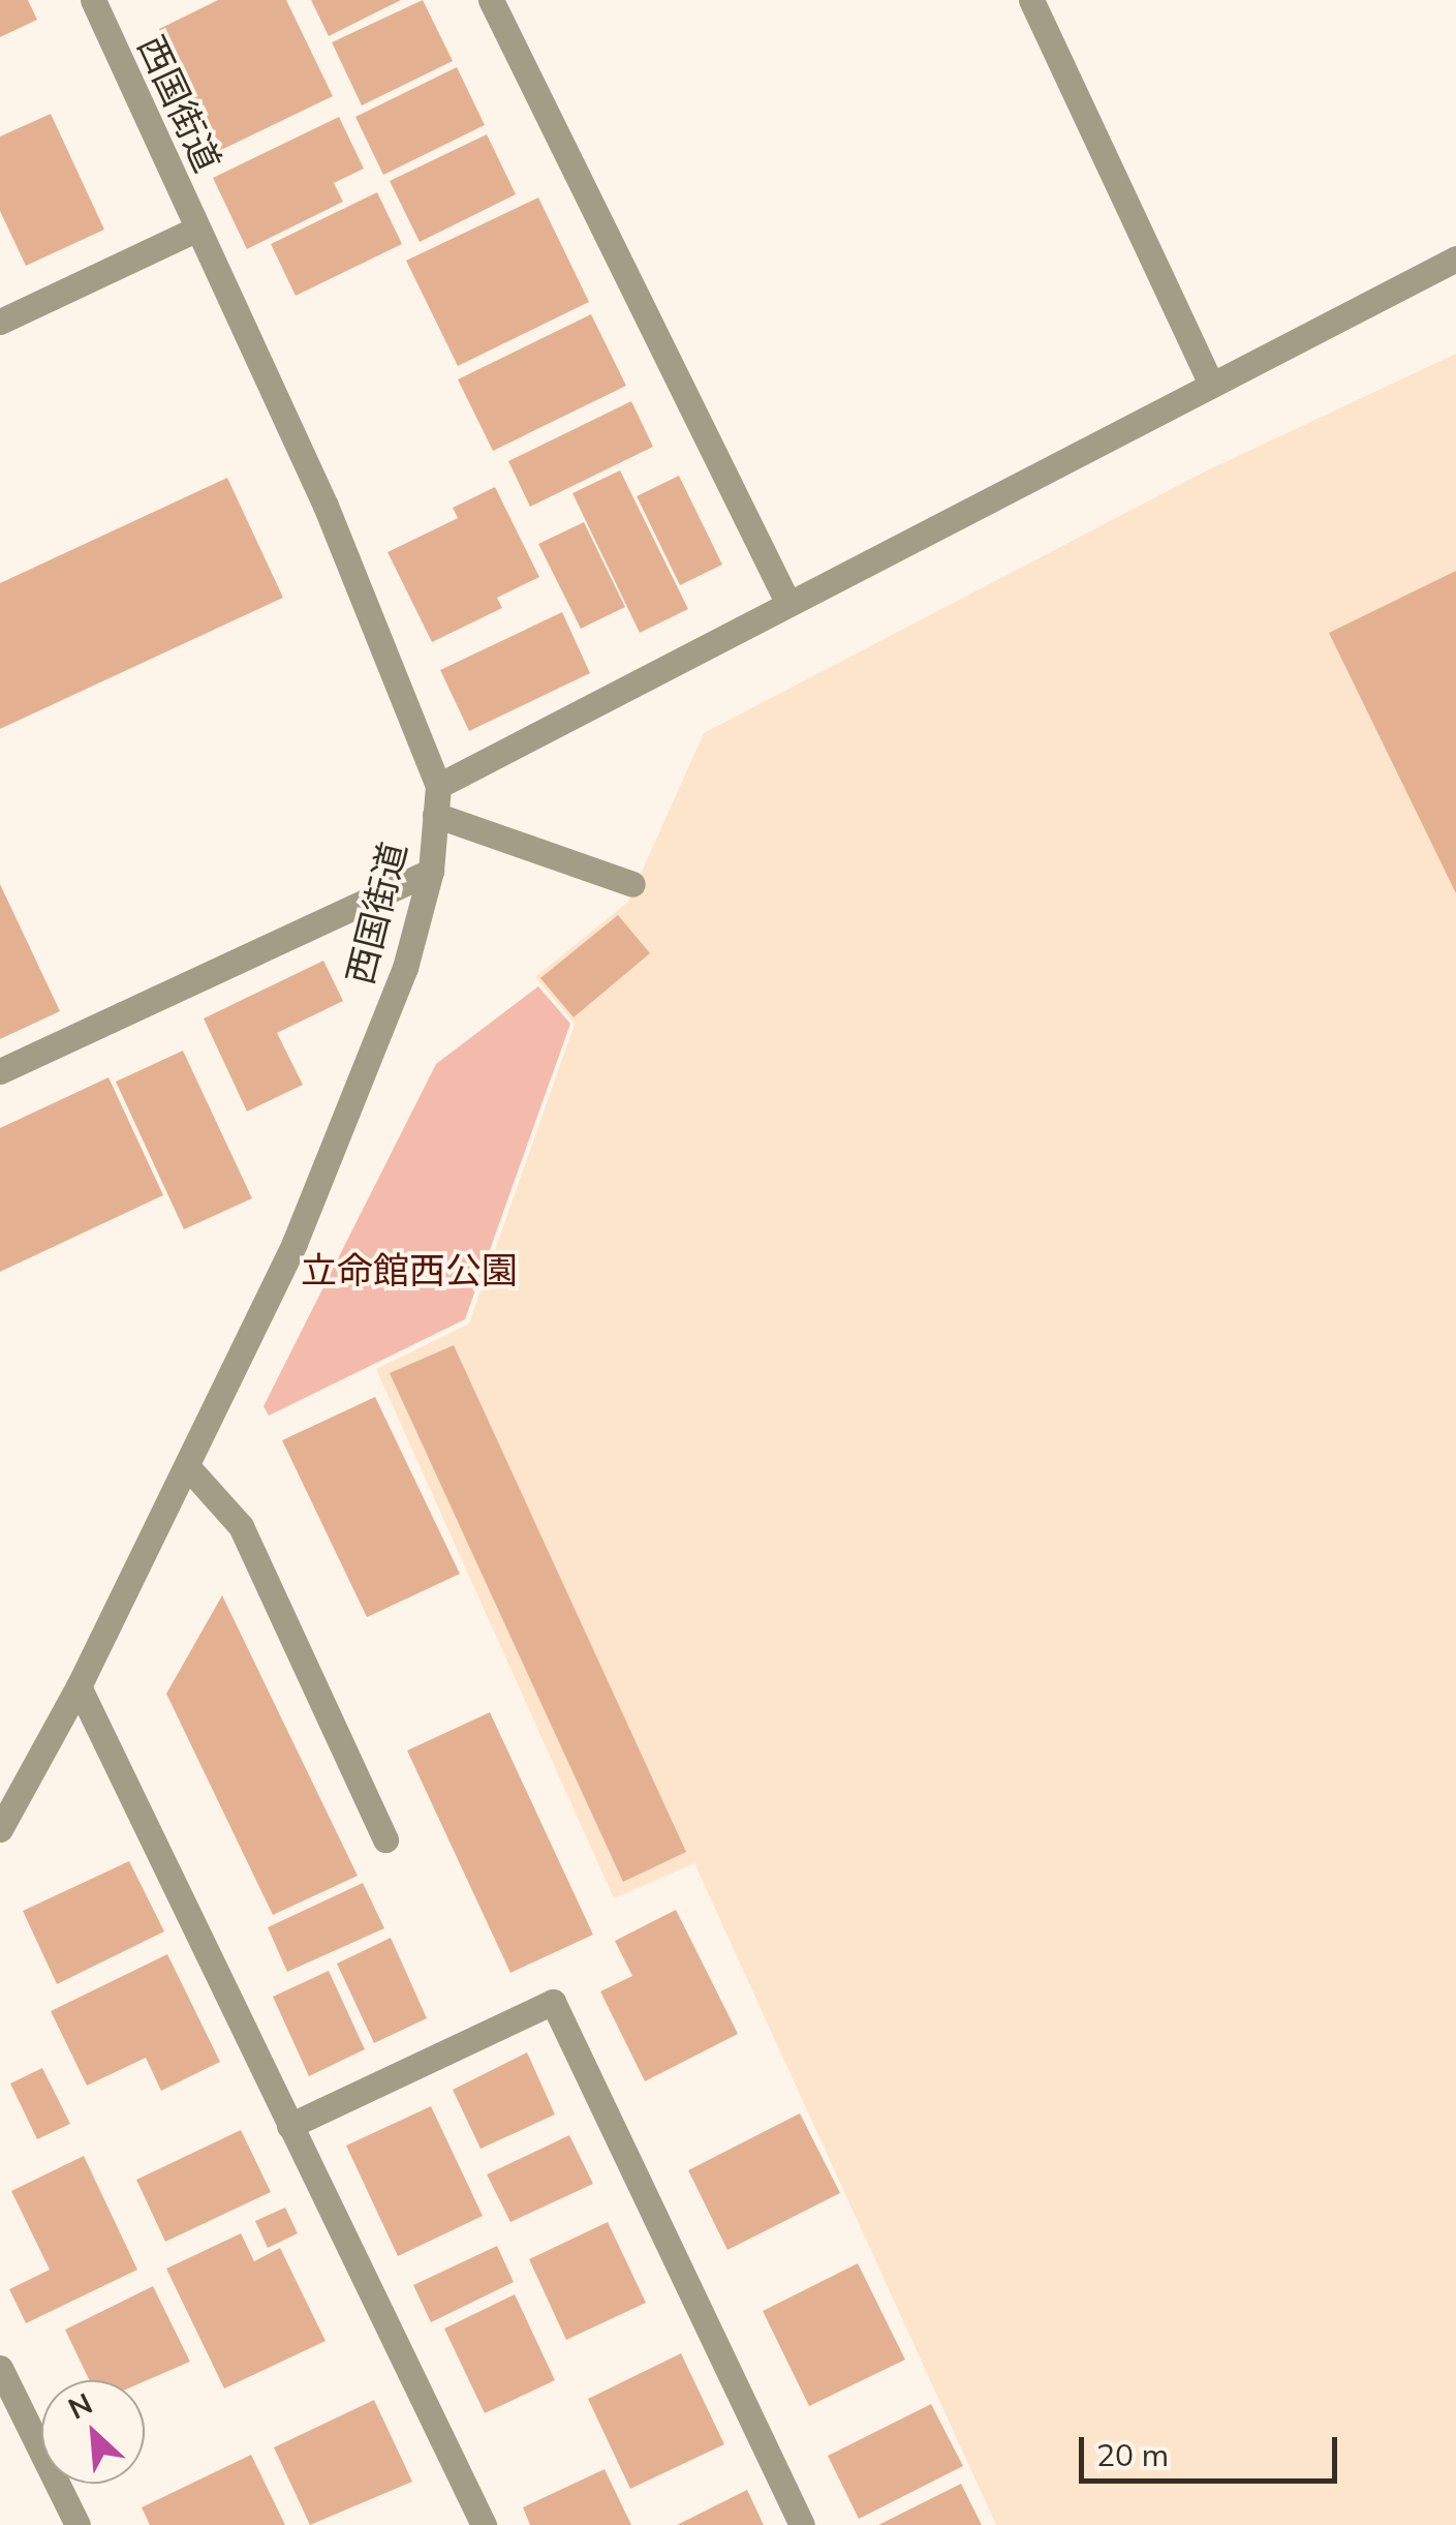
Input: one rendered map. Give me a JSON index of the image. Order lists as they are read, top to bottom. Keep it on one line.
{"streets":{"street":["西国街道"]},"parks":["立命館西公園"],"scale_bar":"20 m","north":"top left"}
